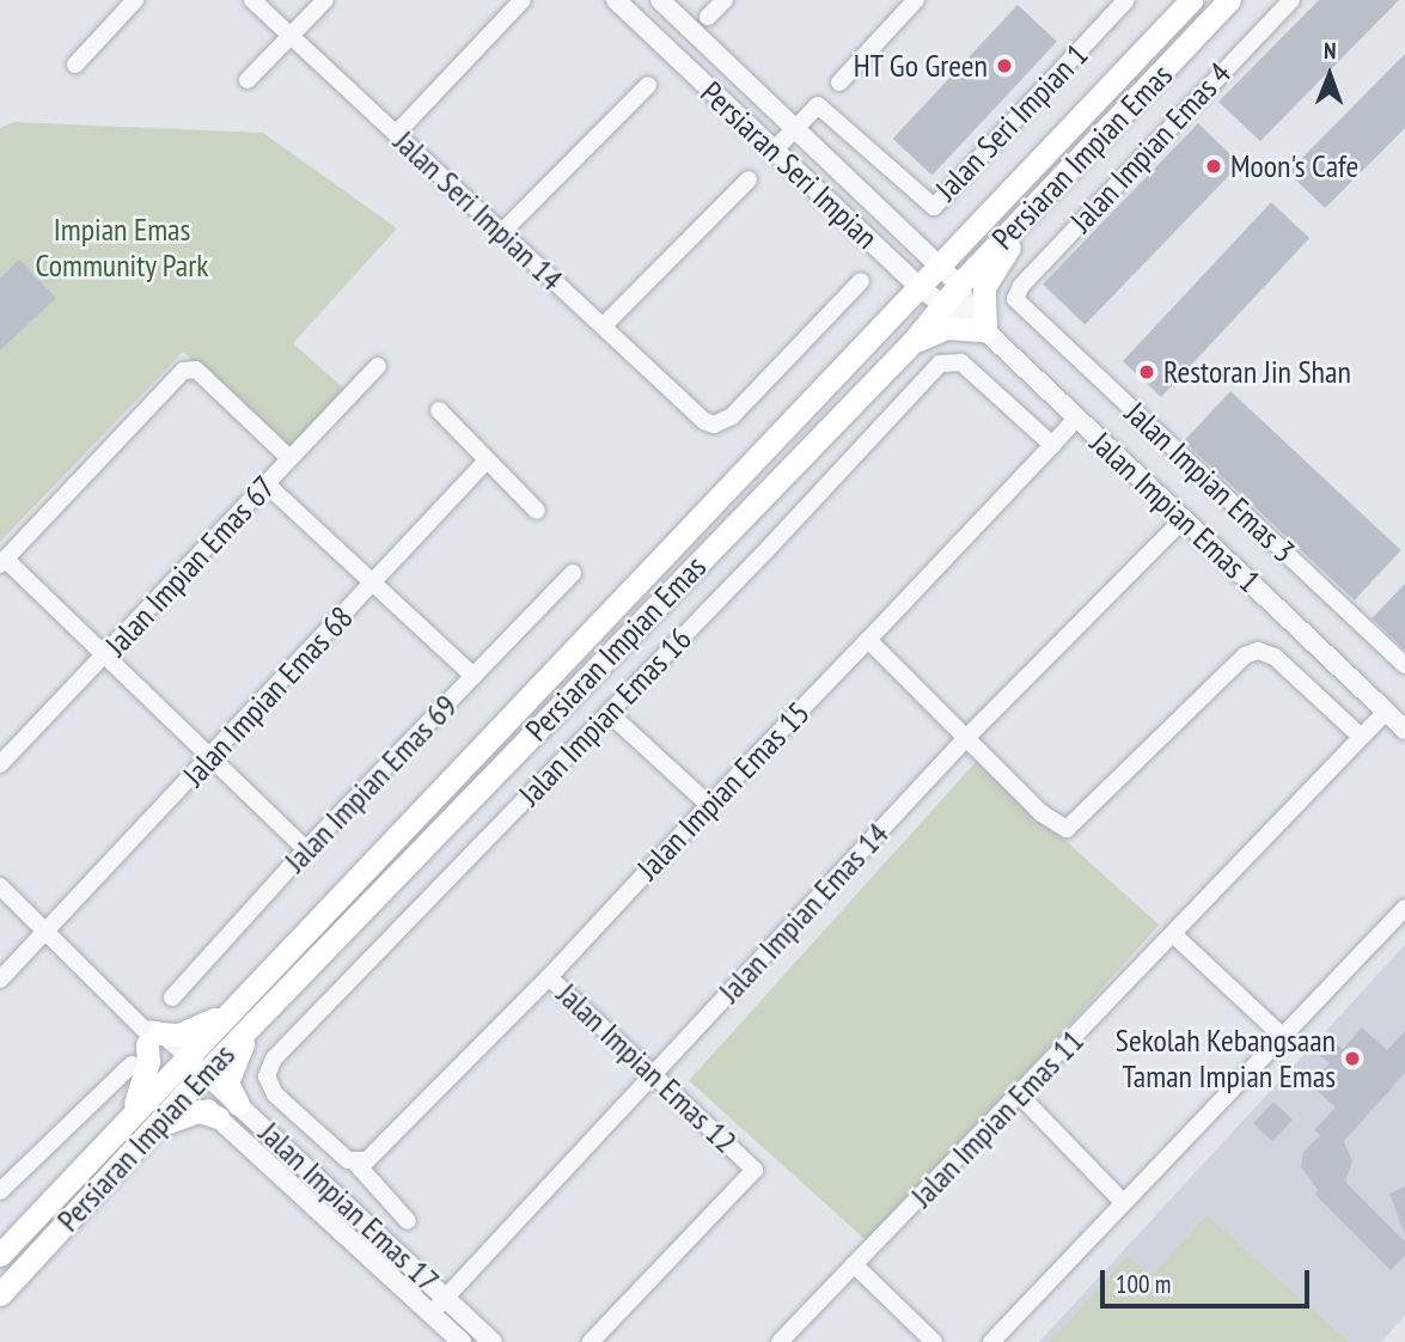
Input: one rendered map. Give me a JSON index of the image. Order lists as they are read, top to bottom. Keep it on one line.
{"streets":{"main road":["Persiaran Impian Emas"],"street":["Jalan Seri Impian 1","Jalan Impian Emas 4","Persiaran Seri Impian","Jalan Seri Impian 14","Jalan Impian Emas 3","Jalan Impian Emas 1","Jalan Impian Emas 67","Jalan Impian Emas 68","Jalan Impian Emas 16","Jalan Impian Emas 69","Jalan Impian Emas 15","Jalan Impian Emas 14","Jalan Impian Emas 12","Jalan Impian Emas 11","Jalan Impian Emas 17"]},"crossings":[["Jalan Seri Impian 1","Persiaran Seri Impian"],["Jalan Impian Emas 4","Jalan Impian Emas 3"],["Persiaran Impian Emas","Persiaran Seri Impian"],["Persiaran Impian Emas","Jalan Impian Emas 1"],["Persiaran Impian Emas","Jalan Impian Emas 17"],["Persiaran Seri Impian","Jalan Impian Emas 1"],["Jalan Impian Emas 1","Jalan Impian Emas 15"],["Jalan Impian Emas 1","Jalan Impian Emas 14"],["Jalan Impian Emas 1","Jalan Impian Emas 11"],["Jalan Impian Emas 16","Jalan Impian Emas 15"],["Jalan Impian Emas 15","Jalan Impian Emas 12"],["Jalan Impian Emas 14","Jalan Impian Emas 12"],["Jalan Impian Emas 14","Jalan Impian Emas 17"]],"parks":["Impian Emas Community Park"],"places":["HT Go Green","Moon's Cafe","Restoran Jin Shan","Sekolah Kebangsaan Taman Impian Emas"],"scale_bar":"100 m","north":"top"}
